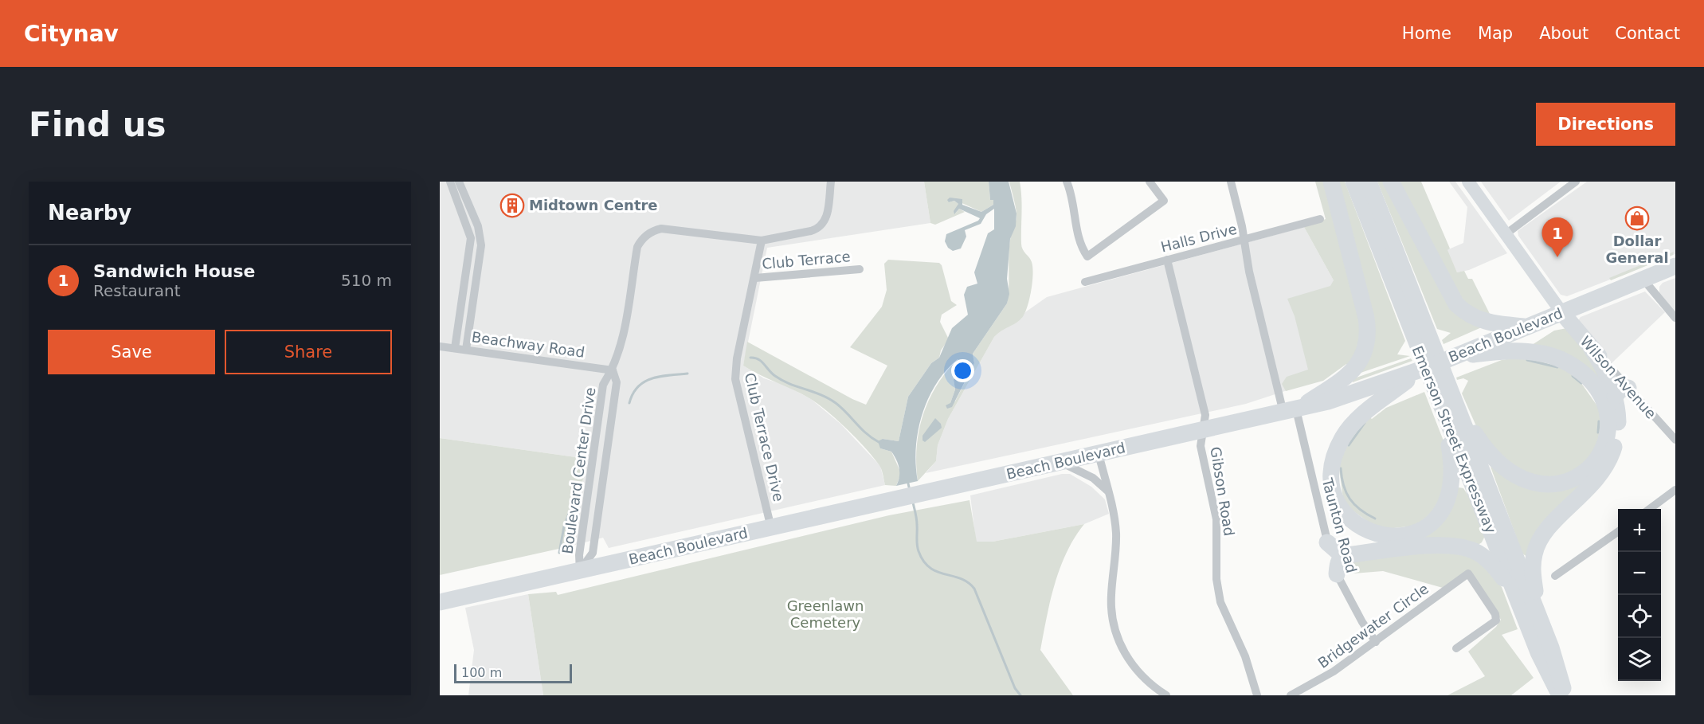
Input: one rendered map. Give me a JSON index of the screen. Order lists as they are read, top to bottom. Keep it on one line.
{"streets":{"highway":["Beach Boulevard","Wilson Avenue","Emerson Street Expressway"],"street":["Halls Drive","Club Terrace","Beachway Road","Club Terrace Drive","Boulevard Center Drive","Gibson Road","Taunton Road","Bridgewater Circle"]},"crossings":[["Halls Drive","Gibson Road"],["Halls Drive","Taunton Road"],["Club Terrace","Club Terrace Drive"],["Beach Boulevard","Wilson Avenue"],["Beach Boulevard","Club Terrace Drive"],["Beach Boulevard","Boulevard Center Drive"],["Beach Boulevard","Gibson Road"],["Beach Boulevard","Taunton Road"],["Beachway Road","Boulevard Center Drive"],["Wilson Avenue","Emerson Street Expressway"],["Club Terrace Drive","Boulevard Center Drive"],["Taunton Road","Bridgewater Circle"]],"parks":["Greenlawn Cemetery"],"places":{"building":["Midtown Centre"],"shop":["Dollar General"]},"scale_bar":"100 m","page":{"header":"Citynav","nav":["Home","Map","About","Contact"],"buttons":["Directions",["Save","Share"]],"title":"Find us","heading":"Nearby","pins":"1","list":[{"mark":"1","name":"Sandwich House","note":"Restaurant","value":"510 m"}],"map_buttons":["+","−"],"scale":"100 m"}}
